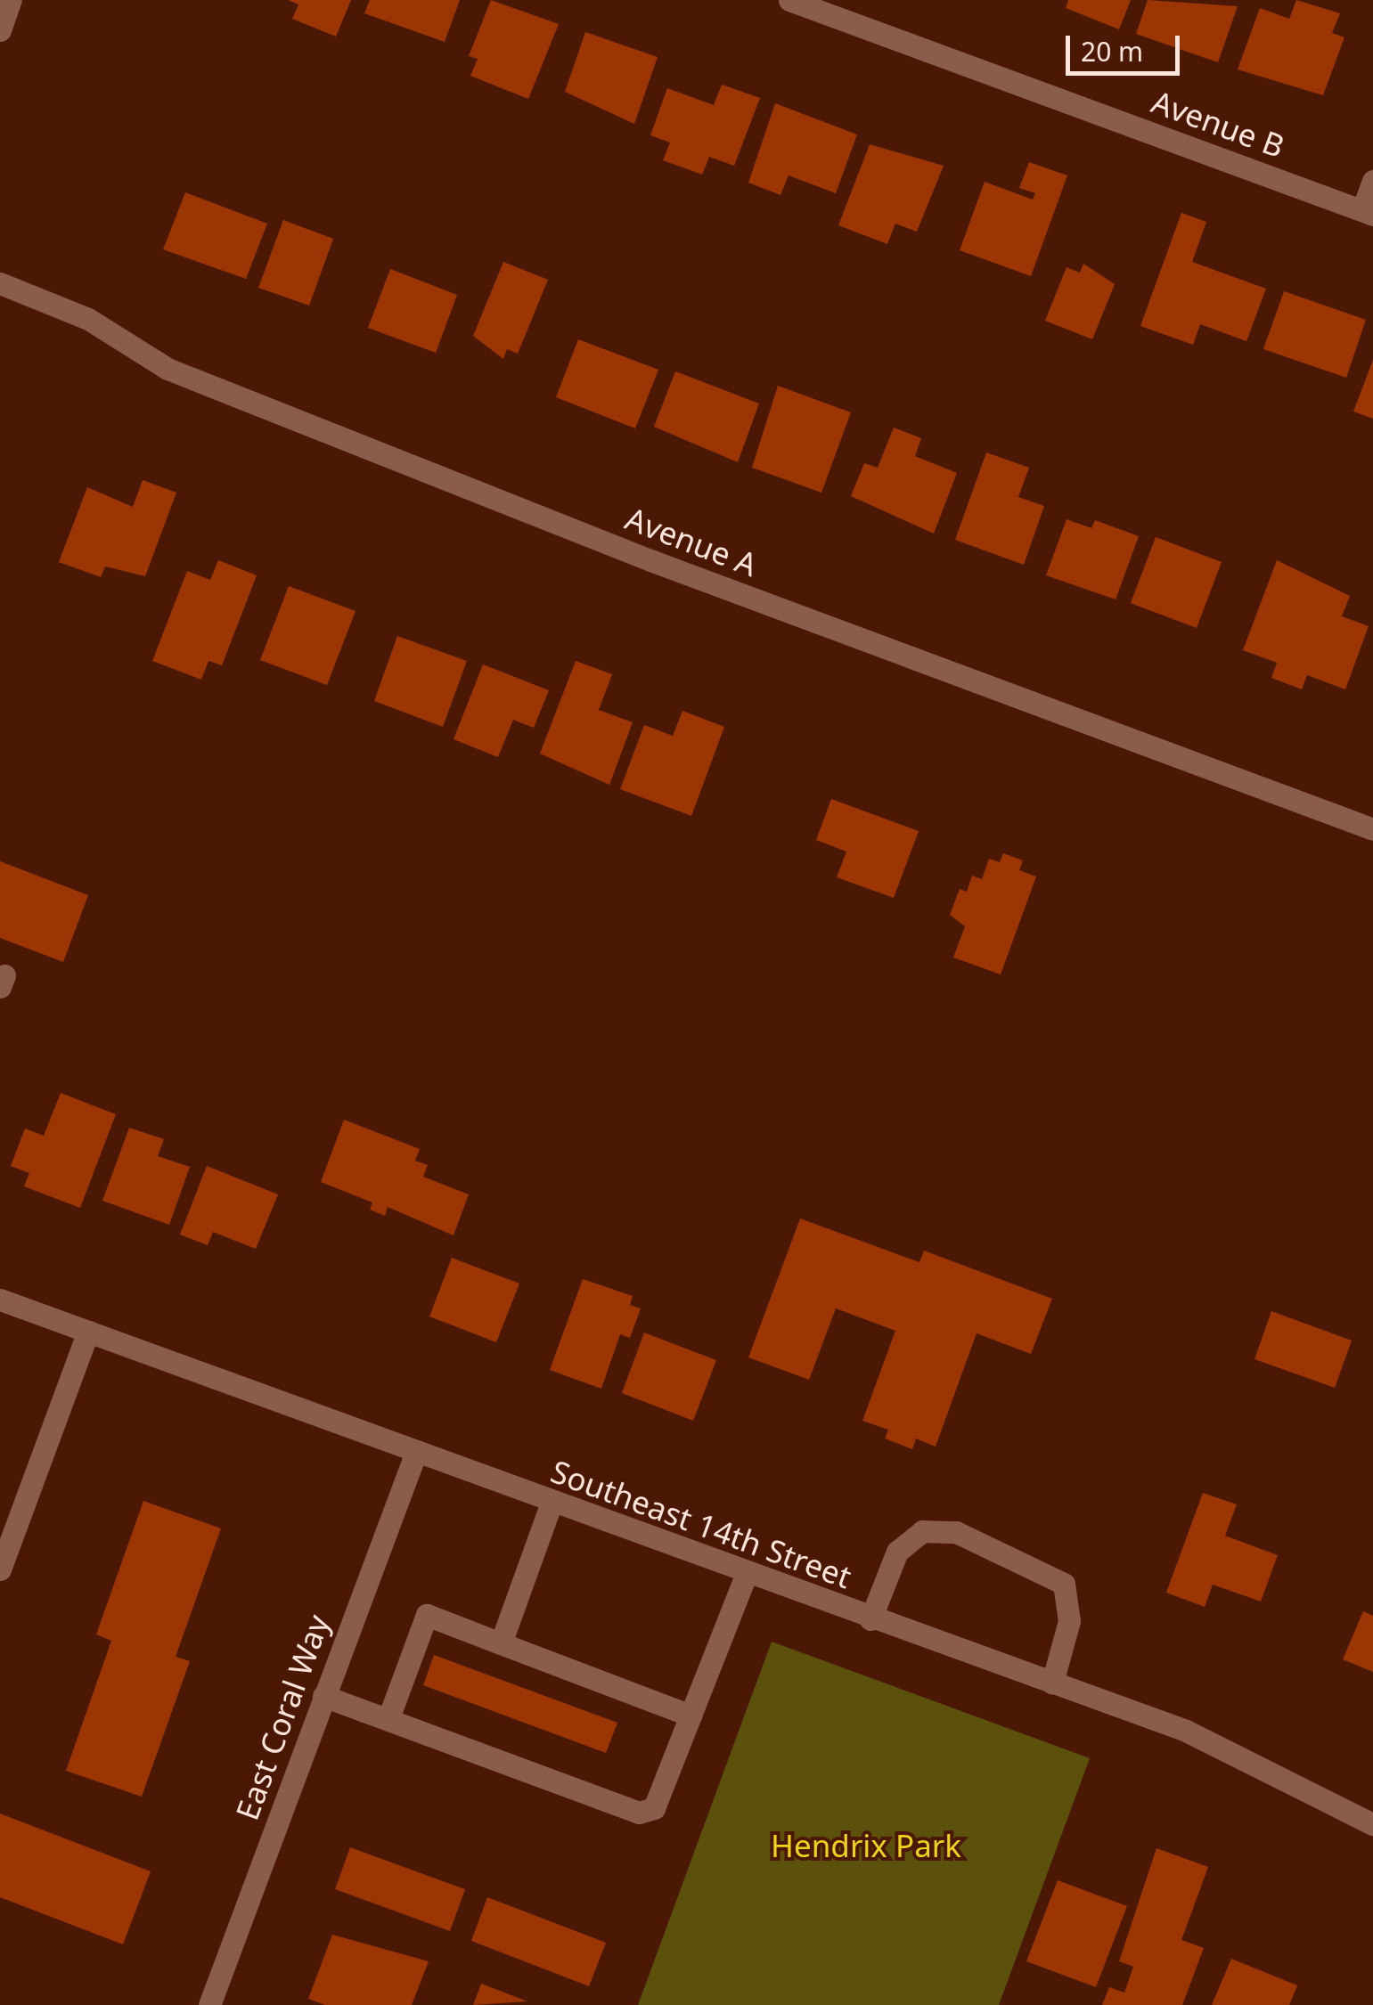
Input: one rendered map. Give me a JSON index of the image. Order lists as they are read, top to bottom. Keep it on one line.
{"streets":{"street":["Avenue B","Avenue A","Southeast 14th Street","East Coral Way"]},"crossings":[["Southeast 14th Street","East Coral Way"]],"parks":["Hendrix Park"],"scale_bar":"20 m"}
